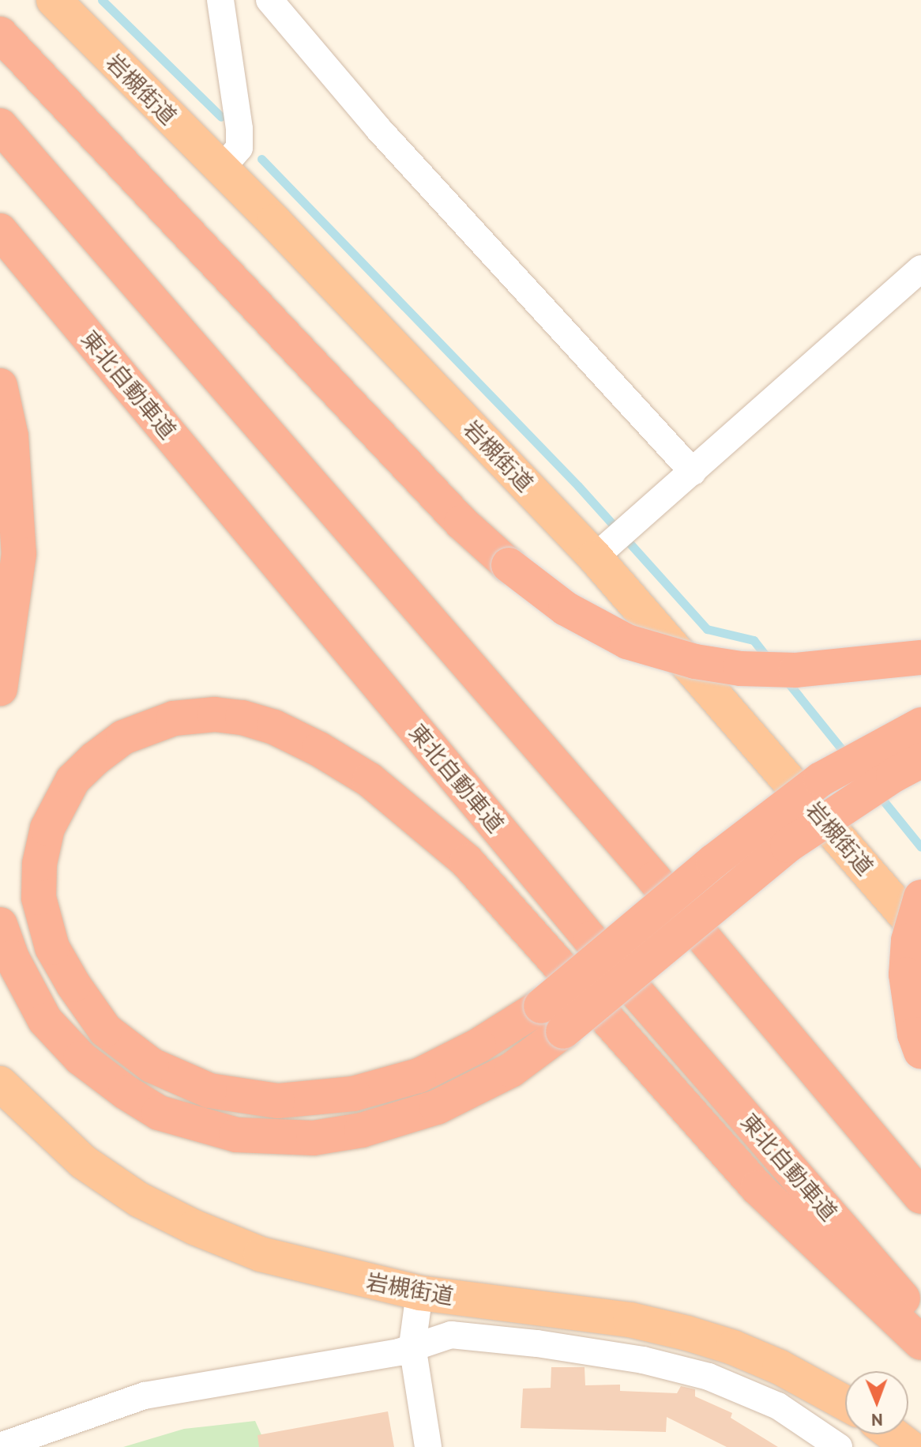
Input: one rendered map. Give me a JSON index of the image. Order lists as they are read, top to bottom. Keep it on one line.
{"streets":{"highway":["岩槻街道","東北自動車道"]},"north":"bottom"}
